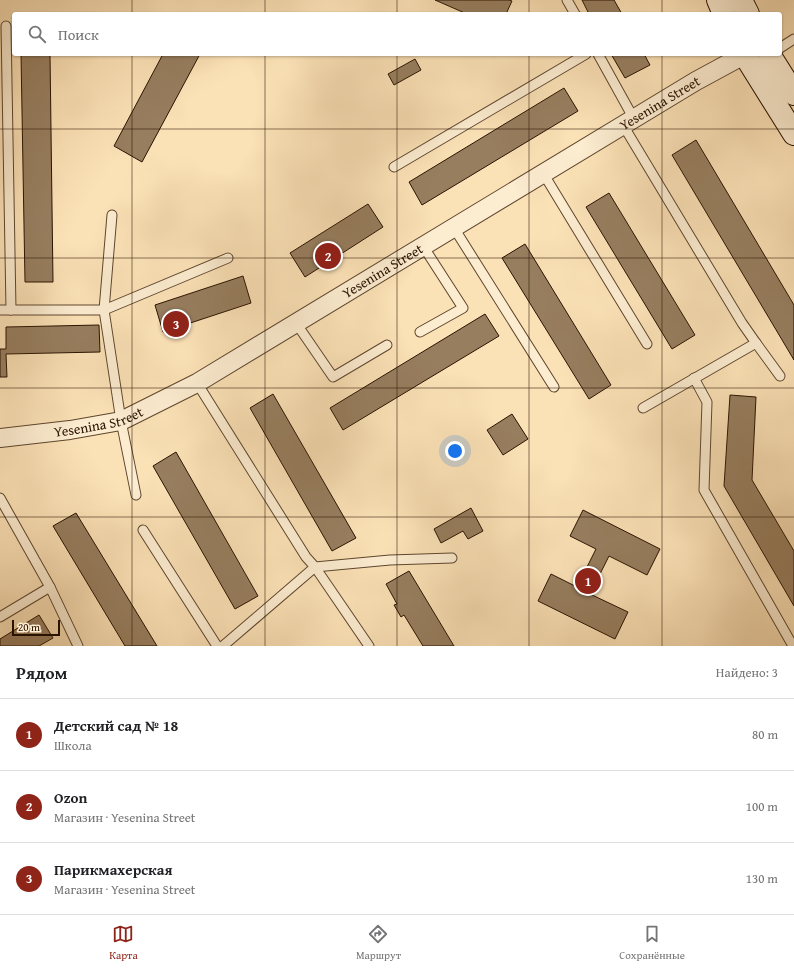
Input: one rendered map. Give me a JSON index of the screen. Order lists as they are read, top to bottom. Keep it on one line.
{"streets":{"street":["Yesenina Street"]},"scale_bar":"20 m","page":{"search":"Поиск","pins":["2","3","1"],"scale":"20 m","heading":["Рядом","Найдено: 3"],"list":[{"mark":"1","name":"Детский сад № 18","note":"Школа","value":"80 m"},{"mark":"2","name":"Ozon","note":"Магазин · Yesenina Street","value":"100 m"},{"mark":"3","name":"Парикмахерская","note":"Магазин · Yesenina Street","value":"130 m"}],"nav":["Карта","Маршрут","Сохранённые"]}}
